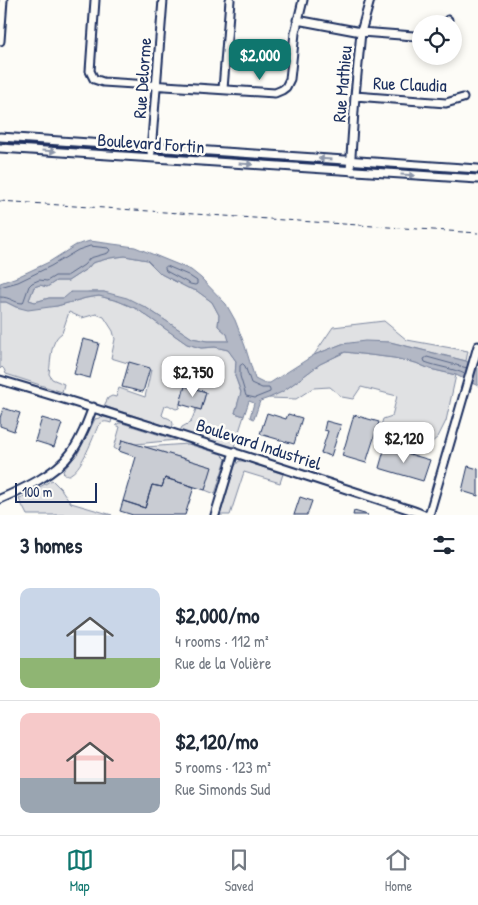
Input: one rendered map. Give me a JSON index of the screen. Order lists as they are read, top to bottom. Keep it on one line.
{"streets":{"street":["Rue Delorme","Rue Mathieu","Rue Claudia","Boulevard Fortin","Boulevard Industriel"]},"crossings":[["Rue Delorme","Boulevard Fortin"],["Rue Mathieu","Rue Claudia"],["Rue Mathieu","Boulevard Fortin"]],"scale_bar":"100 m","page":{"price":["$2,000","$2,750","$2,120"],"scale":"100 m","heading":"3 homes","list":[{"name":"$2,000/mo","note":"4 rooms · 112 m² · Rue de la Volière"},{"name":"$2,120/mo","note":"5 rooms · 123 m² · Rue Simonds Sud"}],"tabs":["Map","Saved","Home"]}}
